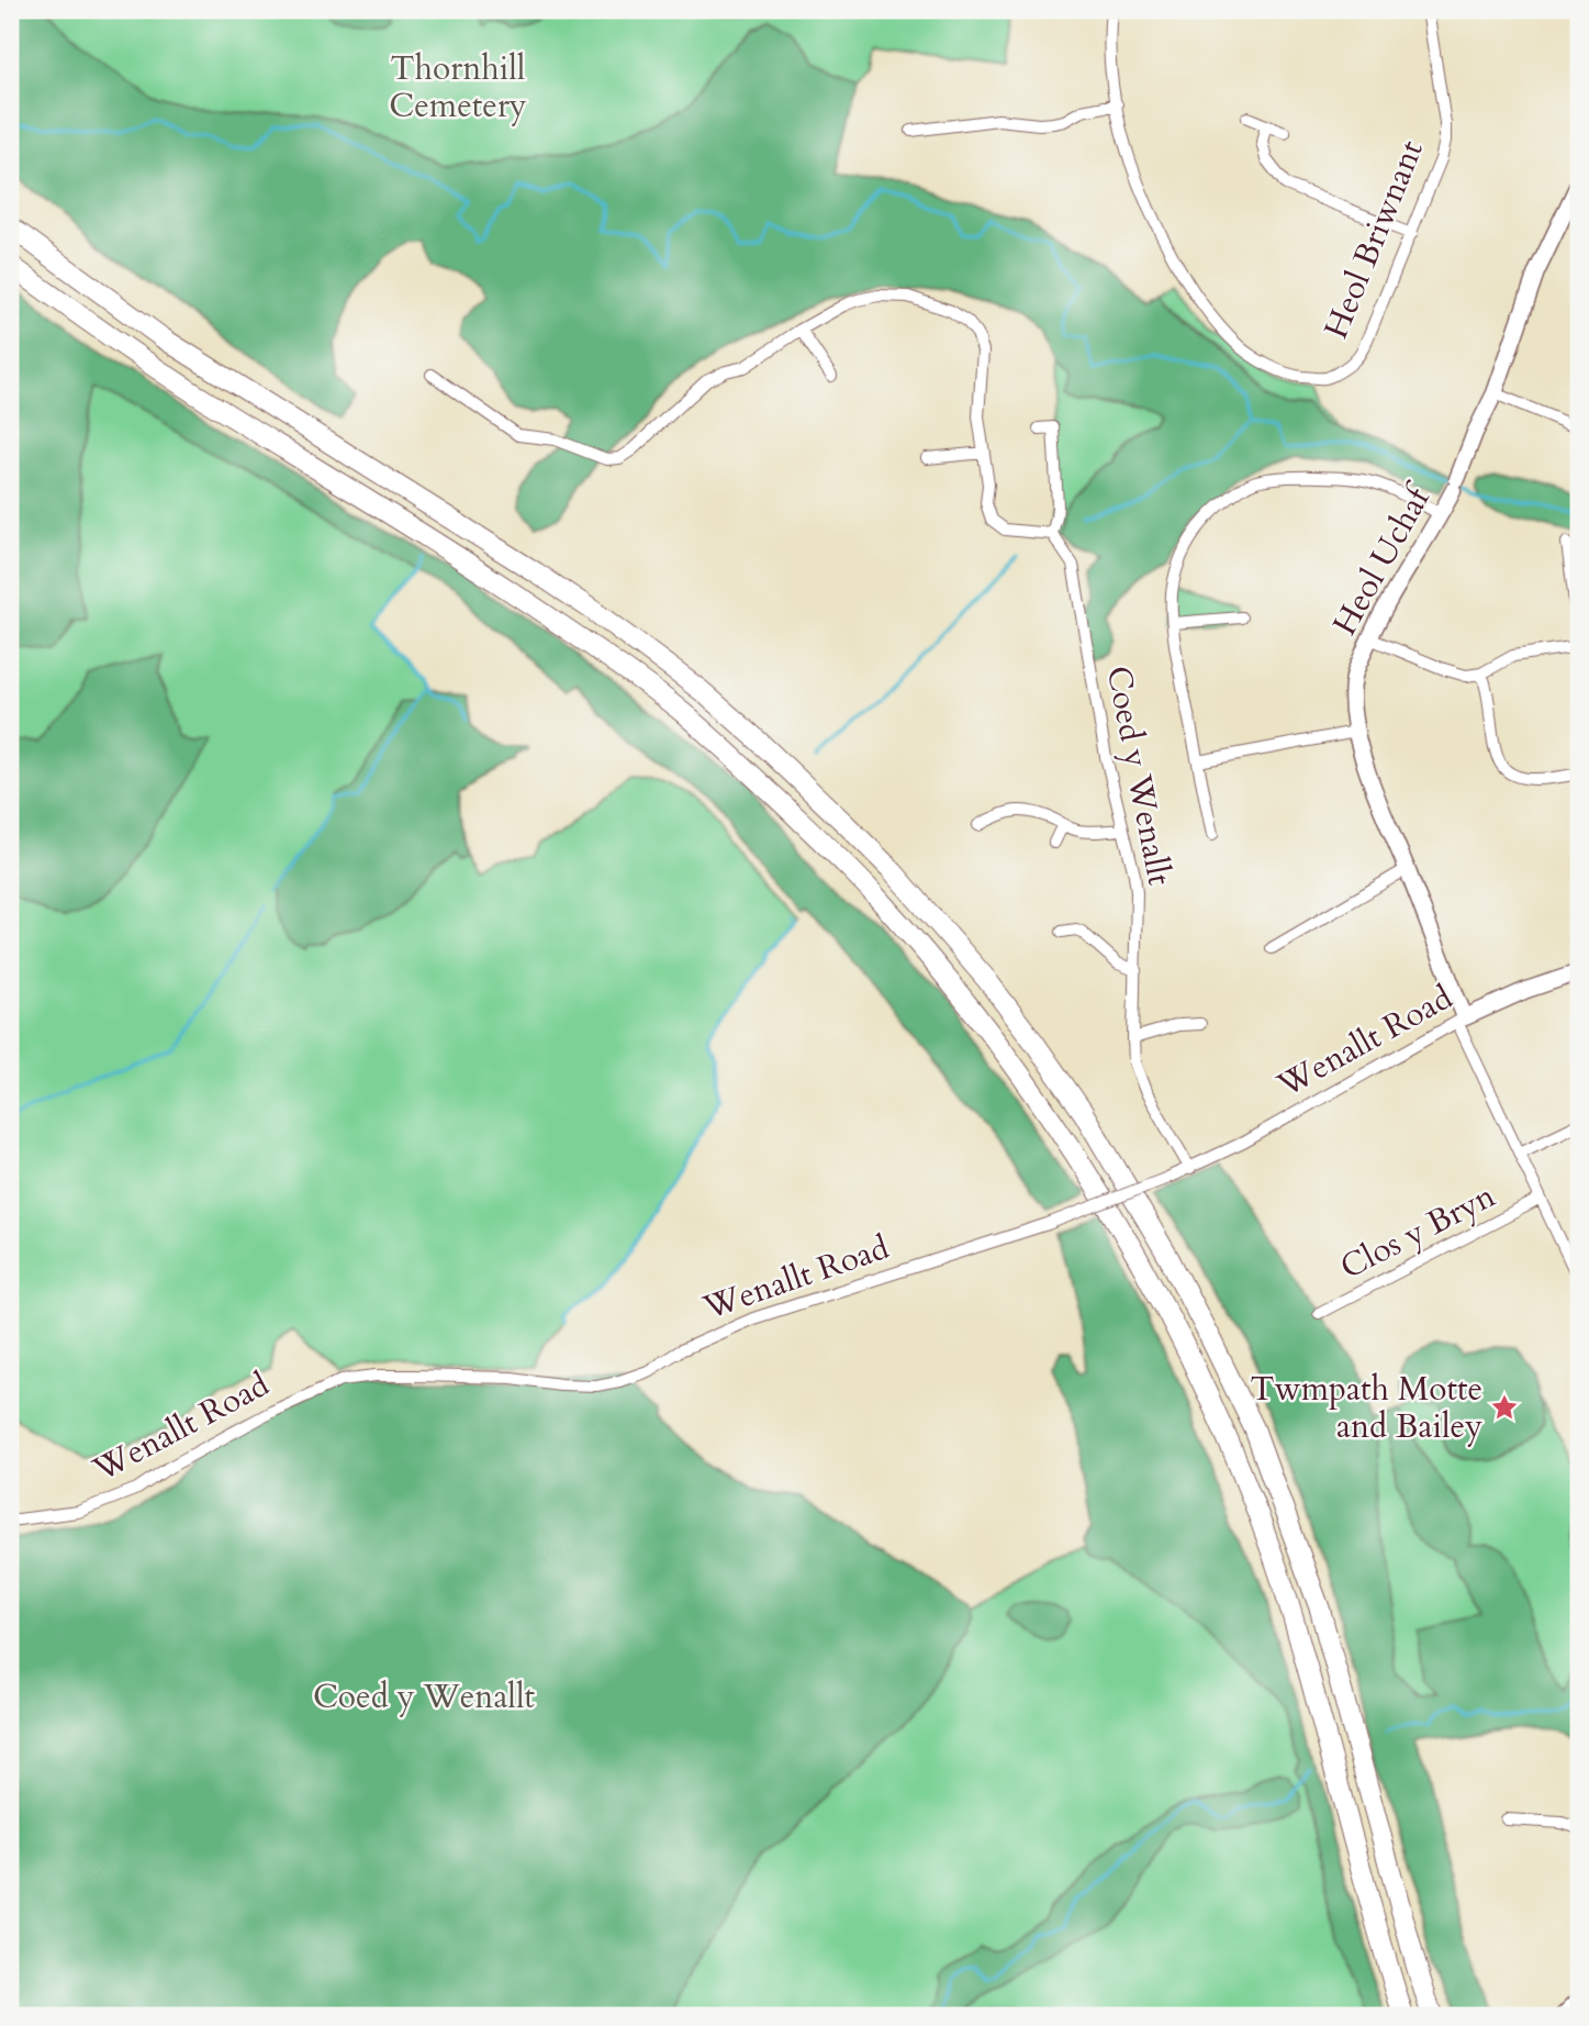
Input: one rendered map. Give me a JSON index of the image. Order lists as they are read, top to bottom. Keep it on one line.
{"streets":{"street":["Heol Briwnant","Heol Uchaf","Coed y Wenallt","Wenallt Road","Clos y Bryn"]},"crossings":[["Heol Uchaf","Wenallt Road"],["Coed y Wenallt","Wenallt Road"]],"parks":["Thornhill Cemetery","Coed y Wenallt"],"places":{"place":["Twmpath Motte and Bailey"]}}
